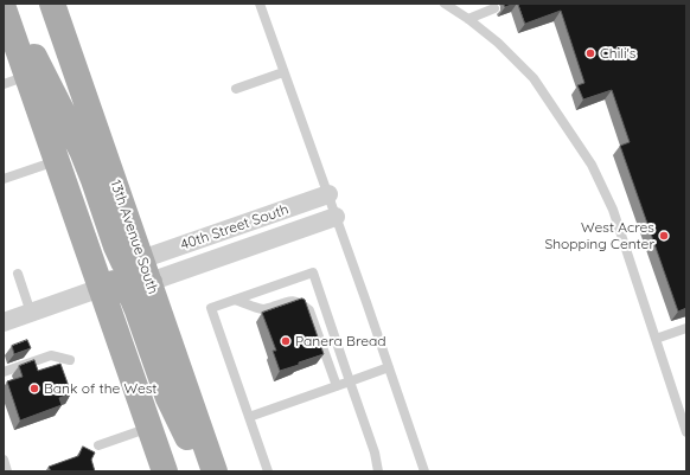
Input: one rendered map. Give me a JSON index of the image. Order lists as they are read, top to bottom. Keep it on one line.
{"streets":{"main road":["13th Avenue South"],"street":["40th Street South"]},"crossings":[["40th Street South","13th Avenue South"]],"places":["Chili's","West Acres Shopping Center","Panera Bread","Bank of the West"]}
